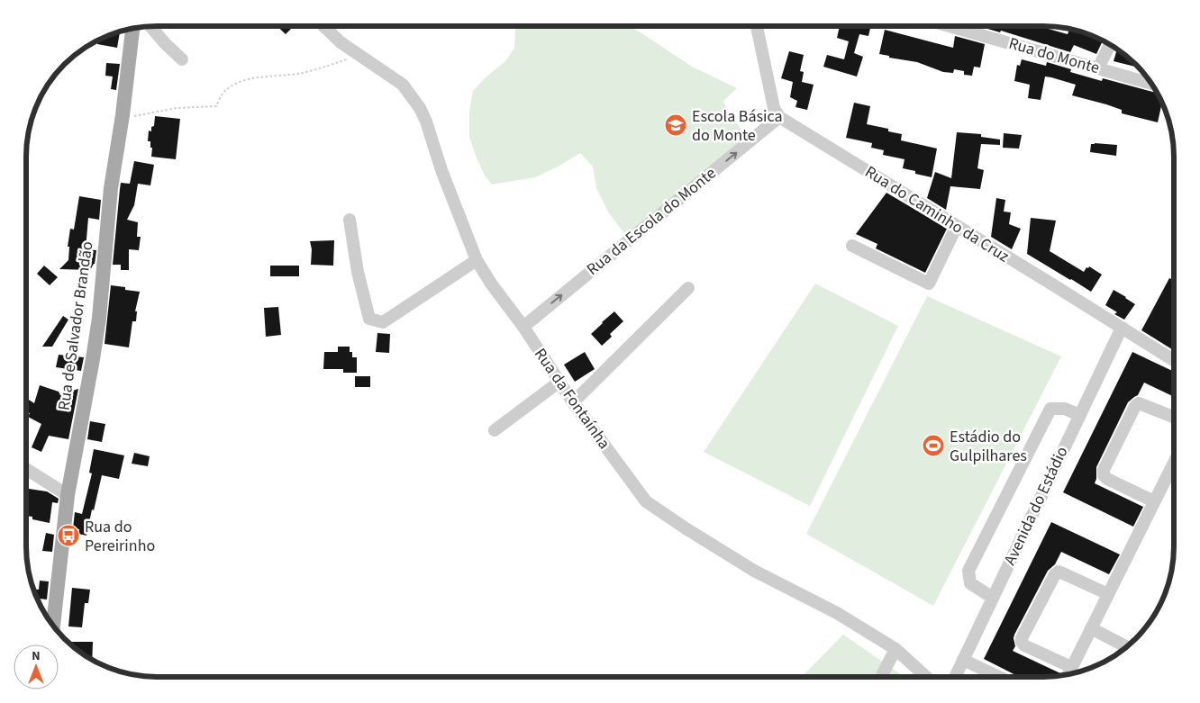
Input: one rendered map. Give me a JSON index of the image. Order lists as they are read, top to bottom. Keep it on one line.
{"streets":{"main road":["Rua de Salvador Brandão"],"street":["Rua do Monte","Rua do Caminho da Cruz","Rua da Escola do Monte","Rua da Fontaínha","Avenida do Estádio"]},"crossings":[["Rua do Caminho da Cruz","Rua da Escola do Monte"],["Rua do Caminho da Cruz","Avenida do Estádio"],["Rua da Escola do Monte","Rua da Fontaínha"]],"places":{"school or university":["Escola Básica do Monte"],"sports":["Estádio do Gulpilhares"],"bus stop":["Rua do Pereirinho"]},"north":"top"}
